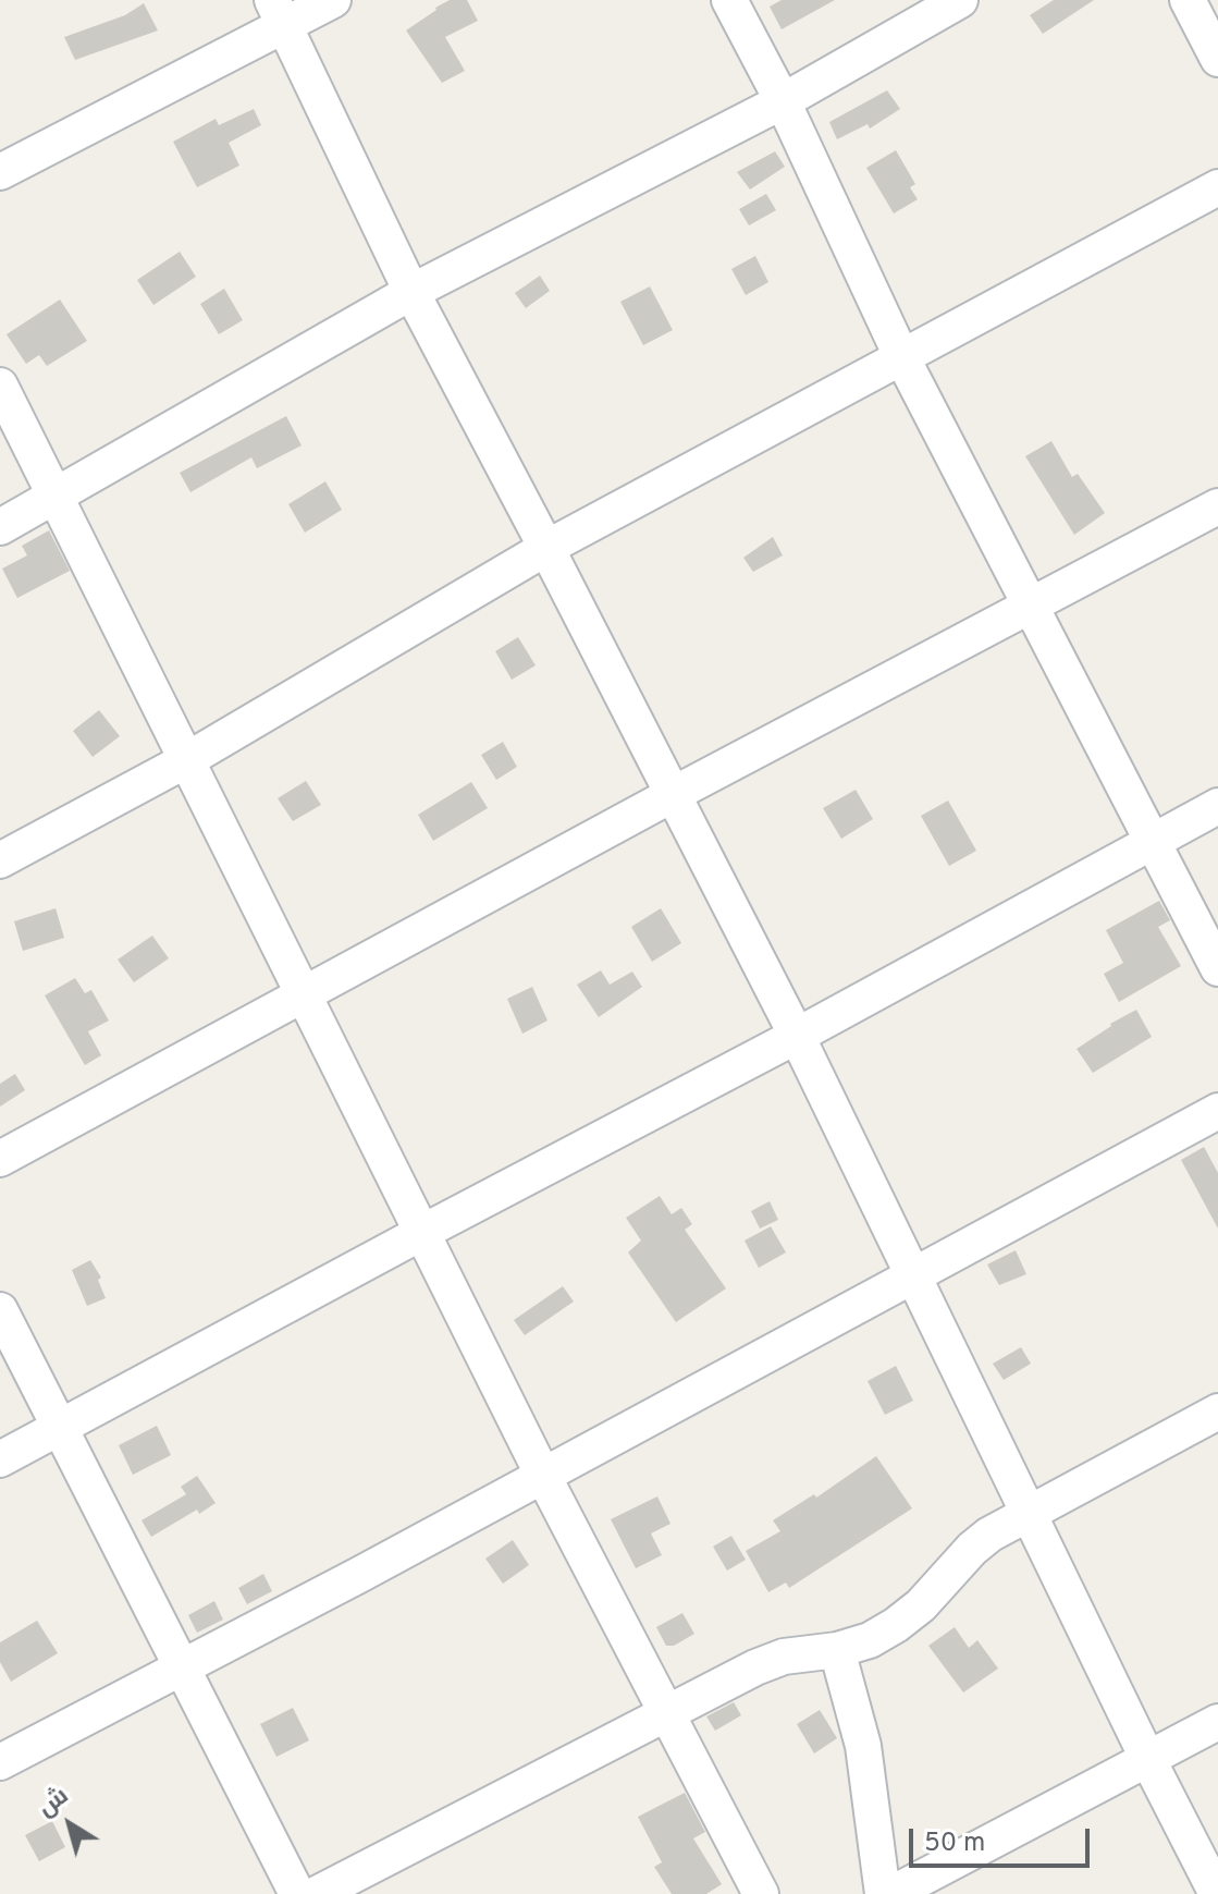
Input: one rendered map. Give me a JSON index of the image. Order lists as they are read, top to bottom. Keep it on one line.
{"scale_bar":"50 m","north":"top left"}
